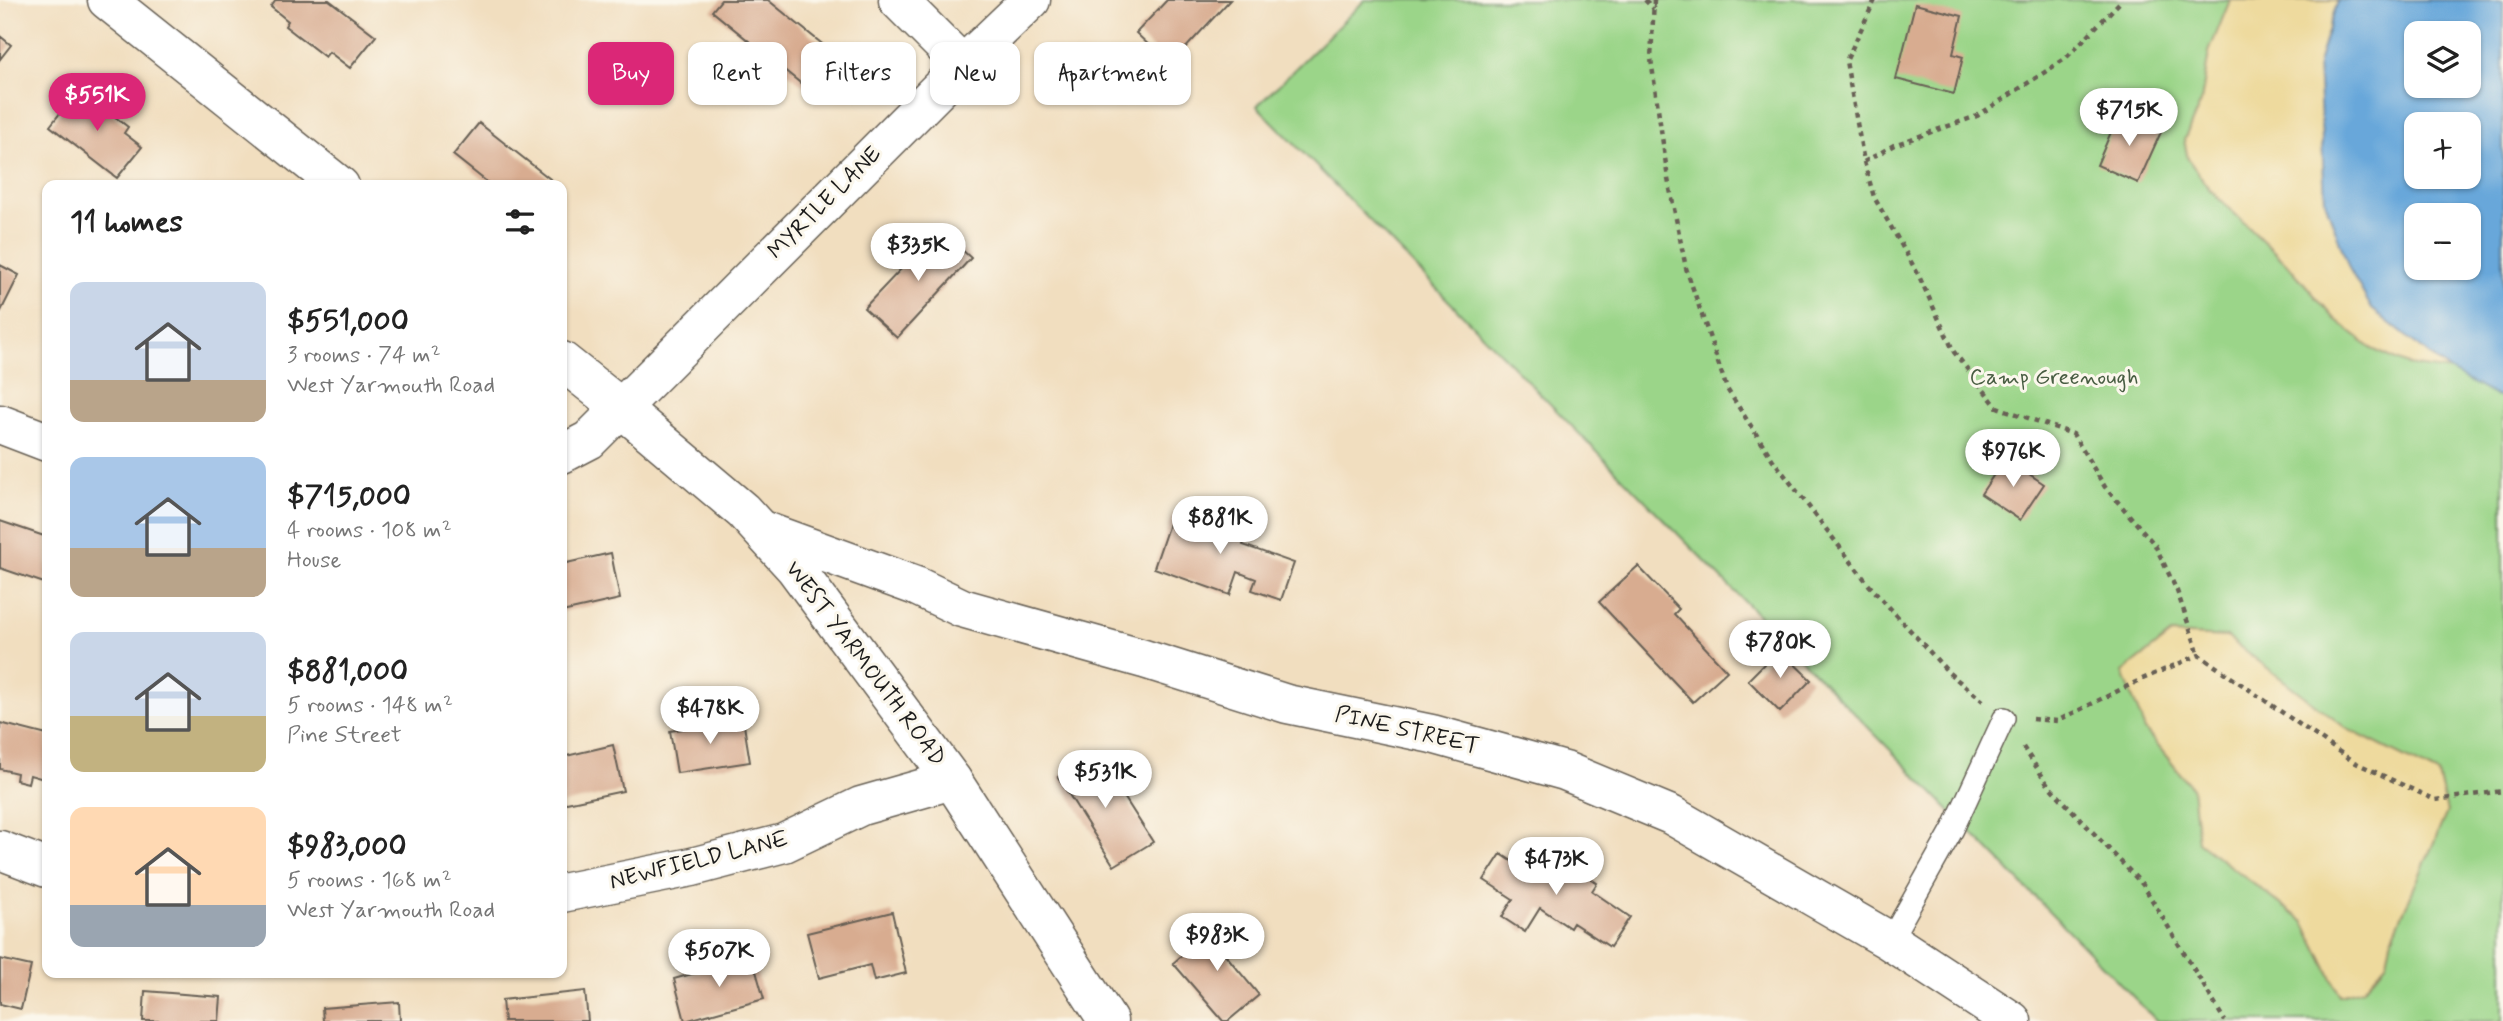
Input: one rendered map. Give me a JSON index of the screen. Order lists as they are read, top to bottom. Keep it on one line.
{"streets":{"street":["MYRTLE LANE","WEST YARMOUTH ROAD","PINE STREET","NEWFIELD LANE"]},"crossings":[["MYRTLE LANE","WEST YARMOUTH ROAD"],["WEST YARMOUTH ROAD","PINE STREET"],["WEST YARMOUTH ROAD","NEWFIELD LANE"]],"parks":["Camp Greenough"],"page":{"map_buttons":["+","−"],"chip":["Buy","Rent","Filters","New","Apartment"],"price":["$551K","$715K","$335K","$976K","$881K","$780K","$478K","$531K","$473K","$983K","$507K"],"heading":"11 homes","list":[{"name":"$551,000","note":"3 rooms · 74 m² · West Yarmouth Road"},{"name":"$715,000","note":"4 rooms · 108 m² · House"},{"name":"$881,000","note":"5 rooms · 148 m² · Pine Street"},{"name":"$983,000","note":"5 rooms · 168 m² · West Yarmouth Road"}]}}
